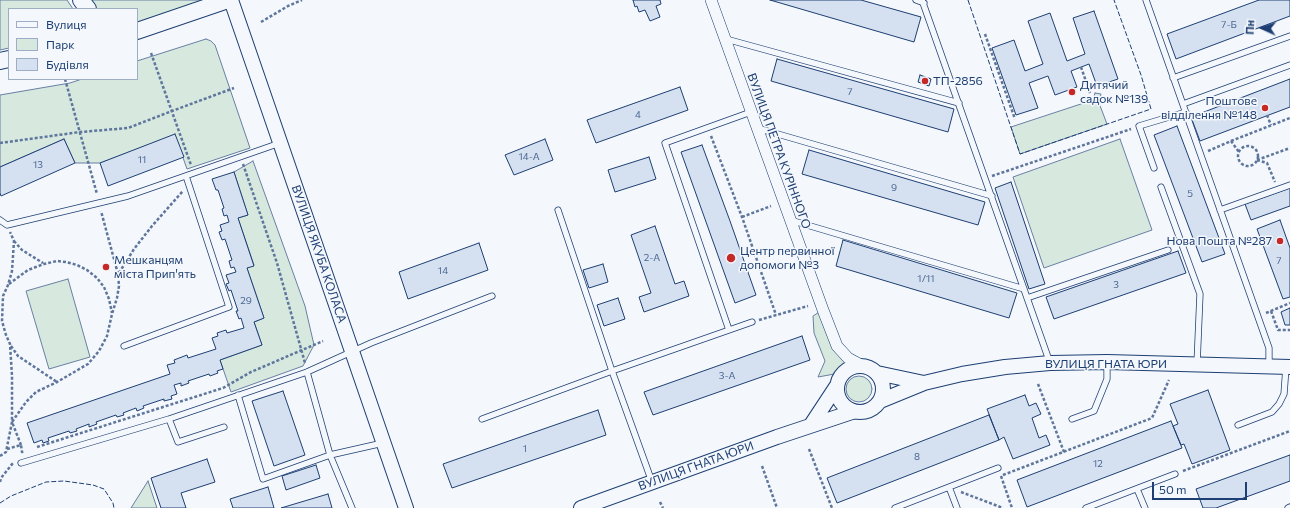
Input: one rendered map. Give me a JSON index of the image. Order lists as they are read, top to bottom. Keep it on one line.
{"streets":{"street":["ВУЛИЦЯ ПЕТРА КУРІННОГО","ВУЛИЦЯ ЯКУБА КОЛАСА","ВУЛИЦЯ ГНАТА ЮРИ"]},"crossings":[["ВУЛИЦЯ ПЕТРА КУРІННОГО","ВУЛИЦЯ ГНАТА ЮРИ"]],"places":["ТП-2856","Дитячий садок №139","Поштове відділення №148","Нова Пошта №287","Центр первинної допомоги №3","Мешканцям міста Прип'ять"],"house_numbers":["7-Б","7","4","14-А","11","13","9","5","2-А","7","14","1/11","3","29","3-А","1","8","12"],"legend":["Вулиця","Парк","Будівля"],"scale_bar":"50 m","north":"left"}
